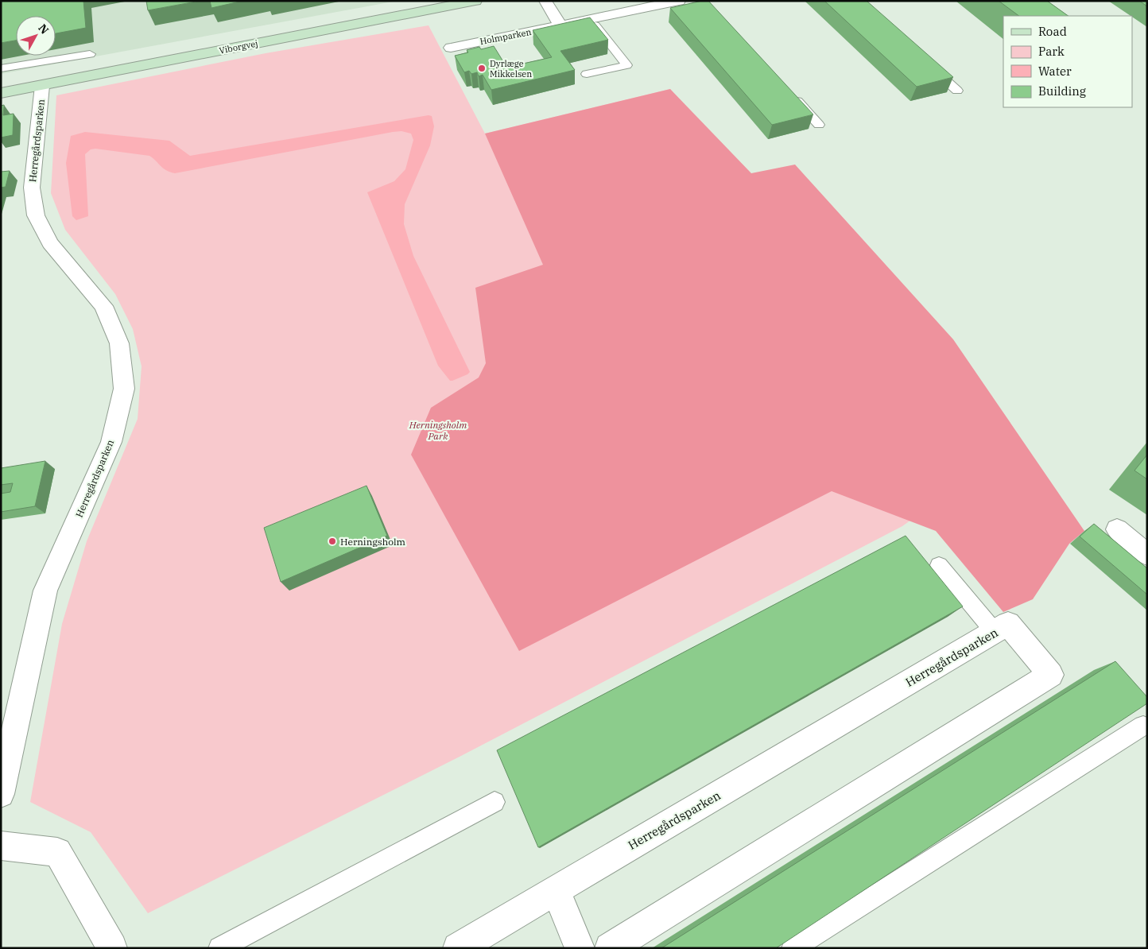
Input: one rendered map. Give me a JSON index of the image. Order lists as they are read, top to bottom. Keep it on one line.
{"streets":{"street":["Holmparken","Viborgvej","Herregårdsparken"]},"crossings":[["Viborgvej","Herregårdsparken"]],"parks":["Herningsholm Park"],"places":["Dyrlæge Mikkelsen","Herningsholm"],"legend":["Road","Park","Water","Building"],"north":"top right"}
